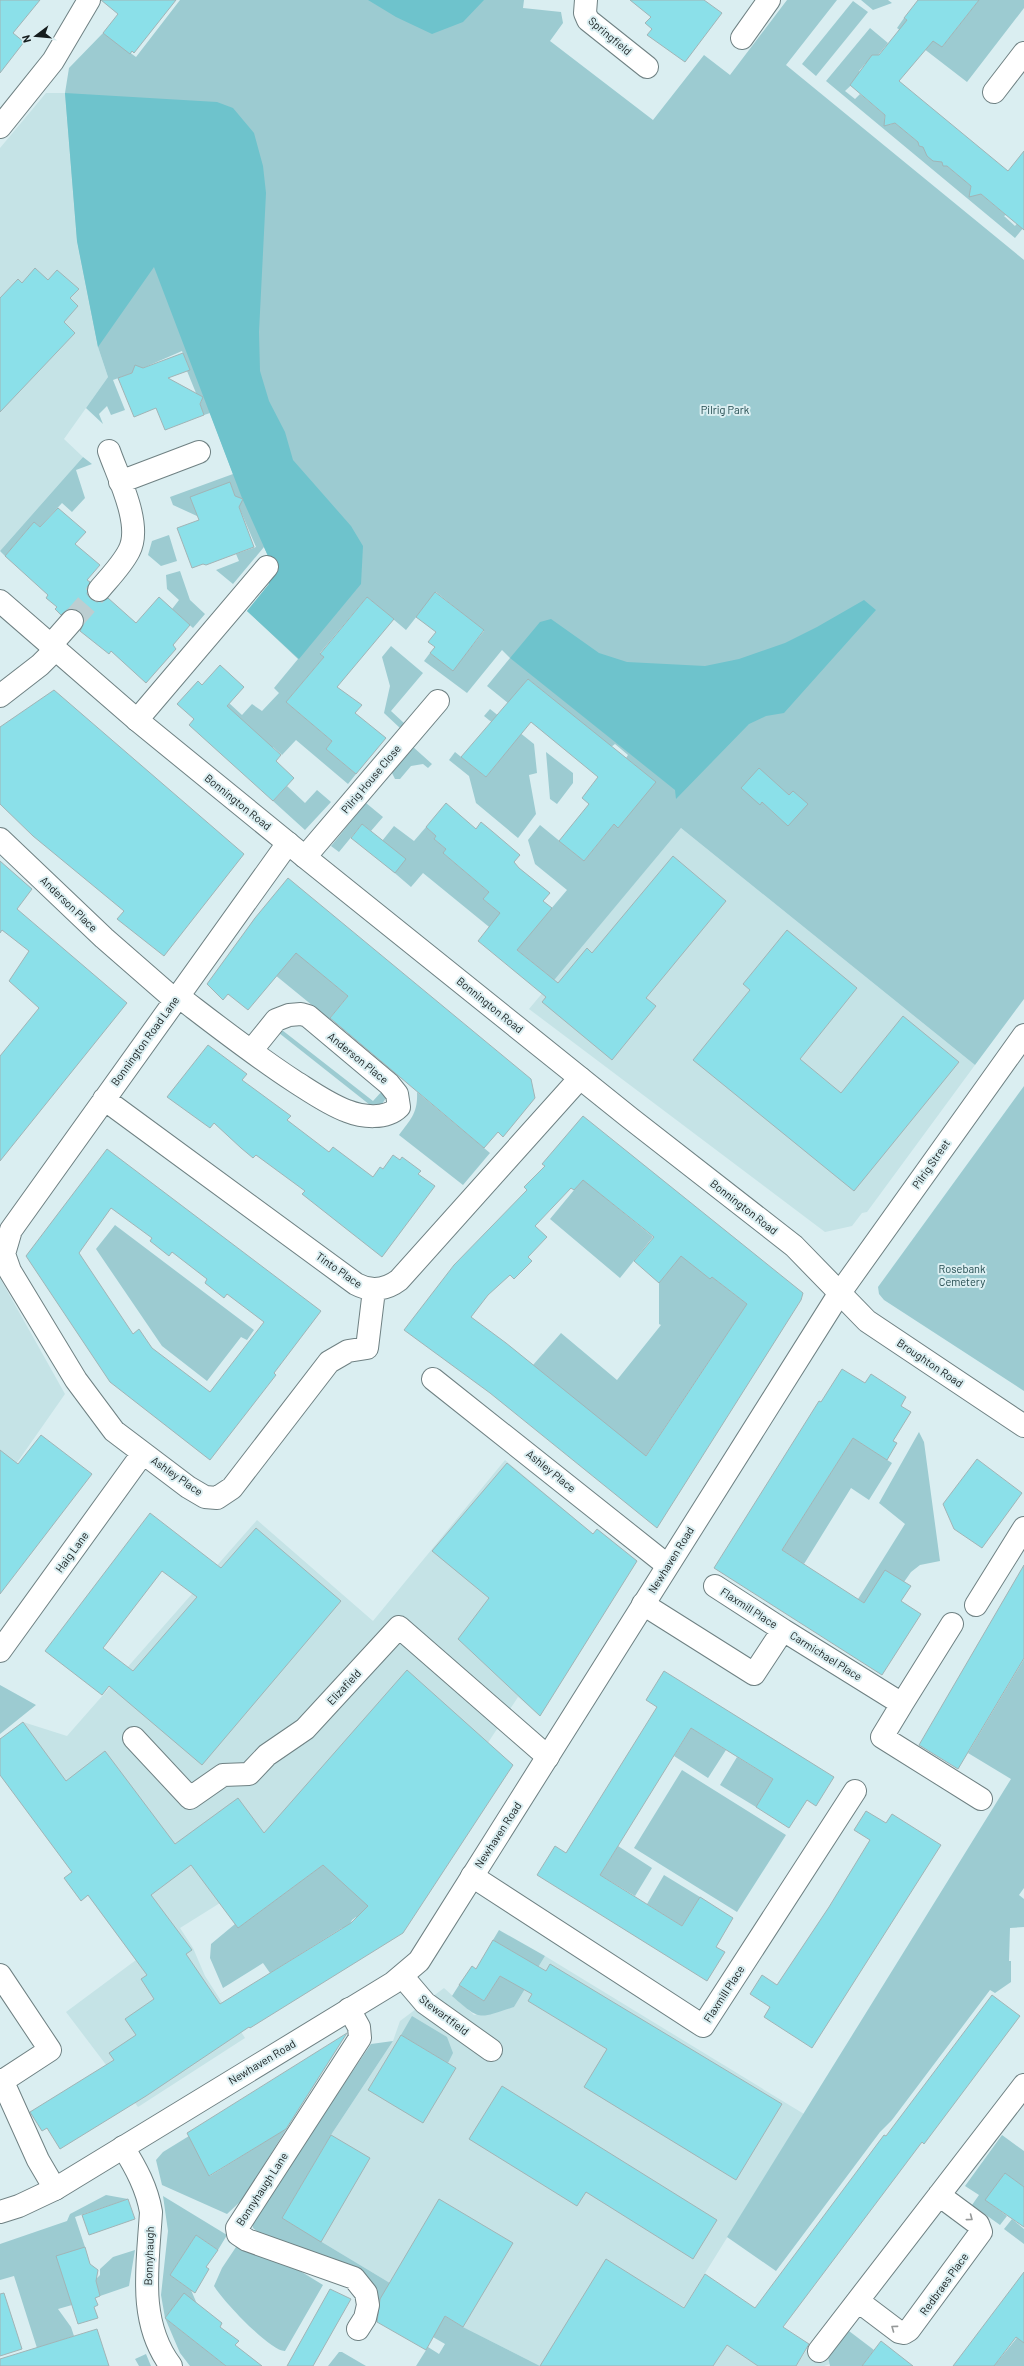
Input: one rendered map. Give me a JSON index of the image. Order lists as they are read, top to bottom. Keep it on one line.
{"streets":{"street":["Springfield","Pilrig House Close","Bonnington Road","Anderson Place","Bonnington Road Lane","Pilrig Street","Tinto Place","Broughton Road","Ashley Place","Haig Lane","Newhaven Road","Flaxmill Place","Carmichael Place","Elizafield","Stewartfield","Bonnyhaugh Lane","Bonnyhaugh","Redbraes Place"]},"crossings":[["Pilrig House Close","Bonnington Road"],["Bonnington Road","Bonnington Road Lane"],["Bonnington Road","Pilrig Street"],["Bonnington Road","Tinto Place"],["Bonnington Road","Broughton Road"],["Bonnington Road","Newhaven Road"],["Anderson Place","Bonnington Road Lane"],["Bonnington Road Lane","Tinto Place"],["Bonnington Road Lane","Ashley Place"],["Pilrig Street","Broughton Road"],["Pilrig Street","Newhaven Road"],["Tinto Place","Ashley Place"],["Broughton Road","Newhaven Road"],["Ashley Place","Haig Lane"],["Ashley Place","Newhaven Road"],["Newhaven Road","Flaxmill Place"],["Newhaven Road","Carmichael Place"],["Newhaven Road","Elizafield"],["Newhaven Road","Stewartfield"],["Newhaven Road","Bonnyhaugh Lane"],["Newhaven Road","Bonnyhaugh"],["Flaxmill Place","Carmichael Place"]],"parks":["Pilrig Park","Rosebank Cemetery"],"north":"left"}
